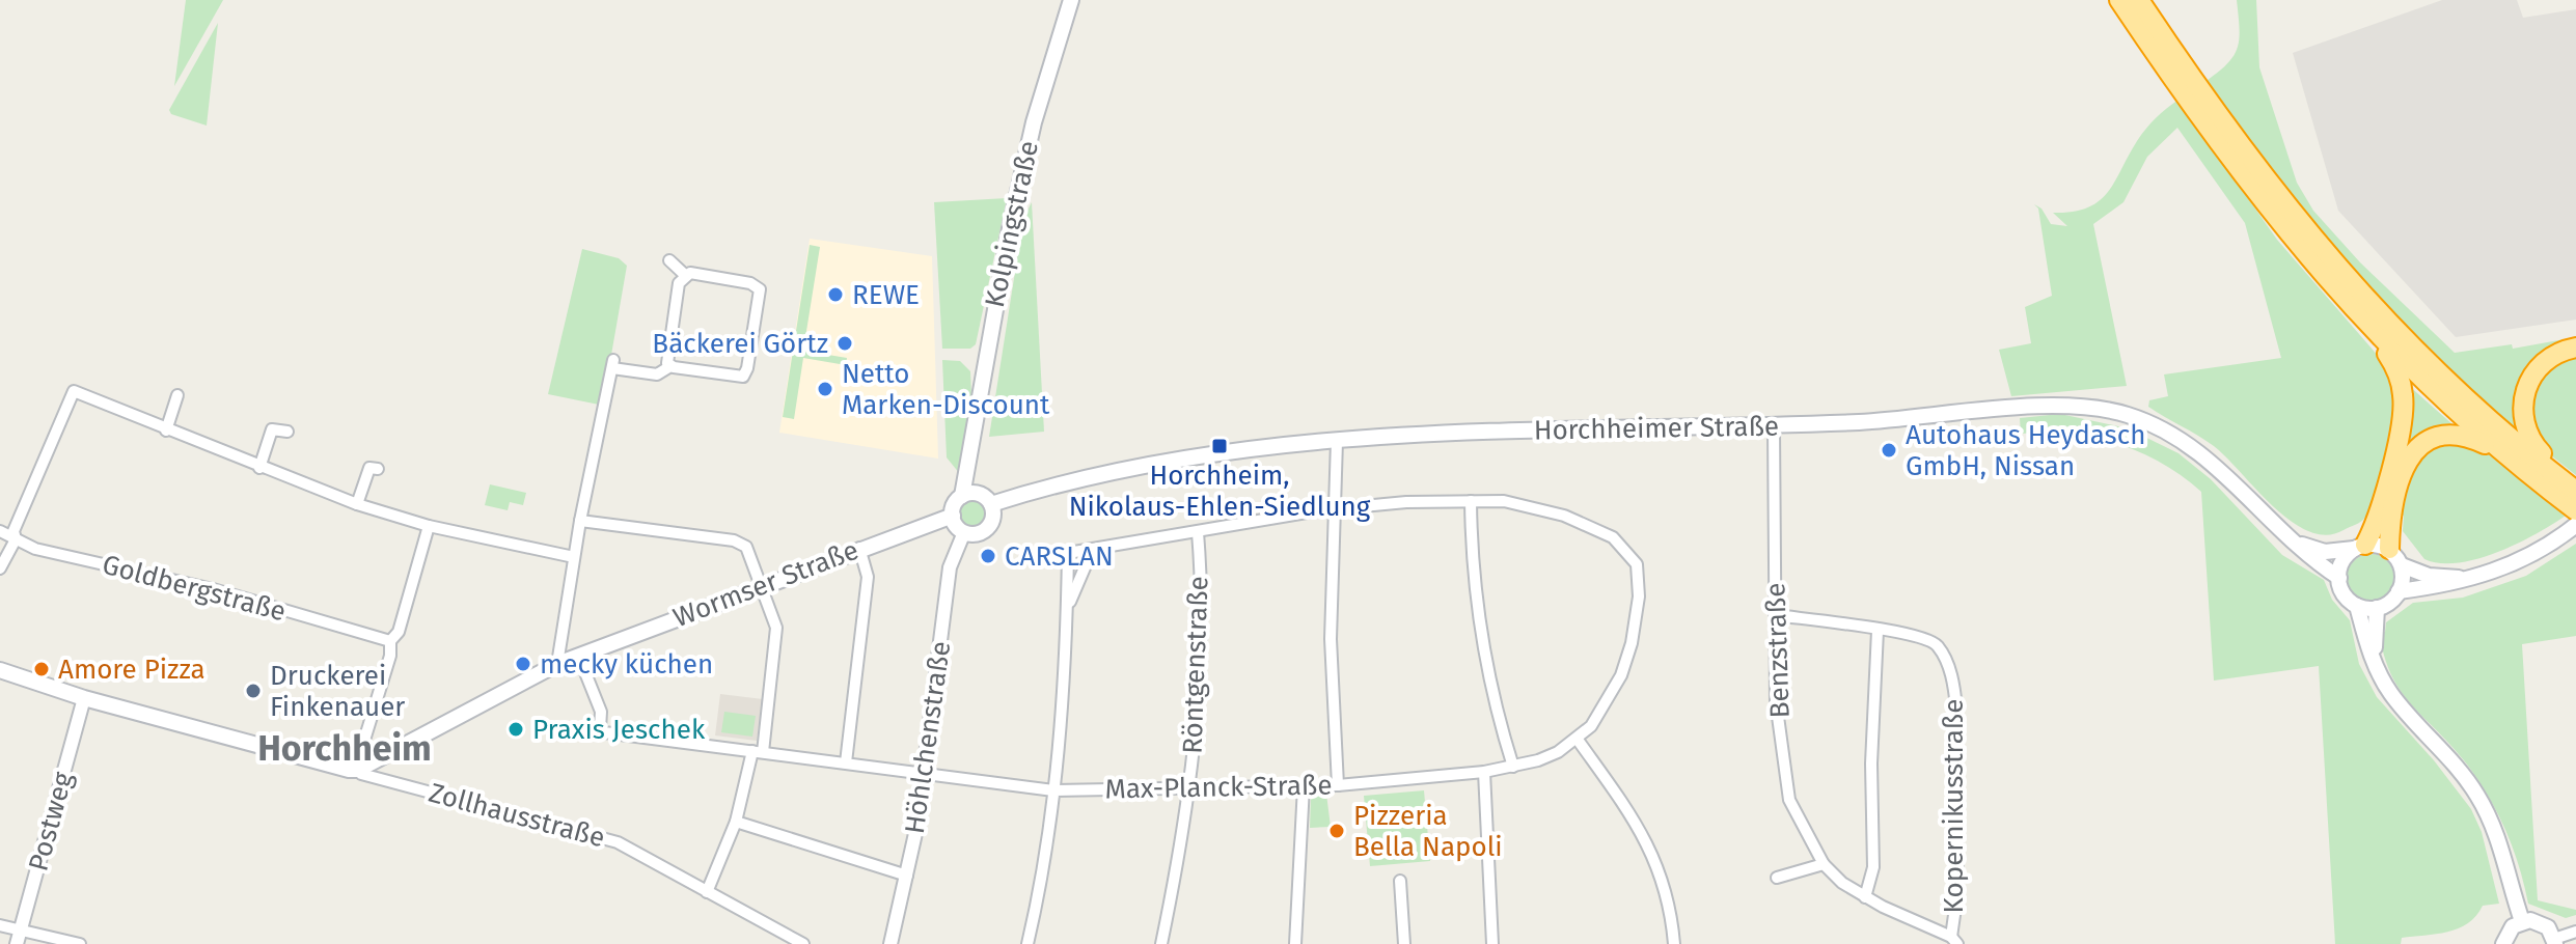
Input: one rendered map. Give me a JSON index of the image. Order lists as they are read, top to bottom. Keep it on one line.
{"streets":{"main road":["Kolpingstraße","Horchheimer Straße","Wormser Straße"],"street":["Goldbergstraße","Benzstraße","Röntgenstraße","Höhlchenstraße","Max-Planck-Straße","Kopernikusstraße","Zollhausstraße","Postweg"]},"crossings":[["Kolpingstraße","Horchheimer Straße"],["Kolpingstraße","Wormser Straße"],["Kolpingstraße","Höhlchenstraße"],["Horchheimer Straße","Wormser Straße"],["Horchheimer Straße","Benzstraße"],["Horchheimer Straße","Höhlchenstraße"],["Wormser Straße","Höhlchenstraße"],["Wormser Straße","Max-Planck-Straße"],["Wormser Straße","Zollhausstraße"],["Benzstraße","Kopernikusstraße"],["Röntgenstraße","Max-Planck-Straße"],["Höhlchenstraße","Max-Planck-Straße"]],"districts":["Horchheim"],"places":{"other":["REWE","Bäckerei Görtz","Netto Marken-Discount","Autohaus Heydasch GmbH, Nissan","CARSLAN","mecky küchen","Amore Pizza","Druckerei Finkenauer","Praxis Jeschek","Pizzeria Bella Napoli"],"transit":["Horchheim, Nikolaus-Ehlen-Siedlung"]}}
